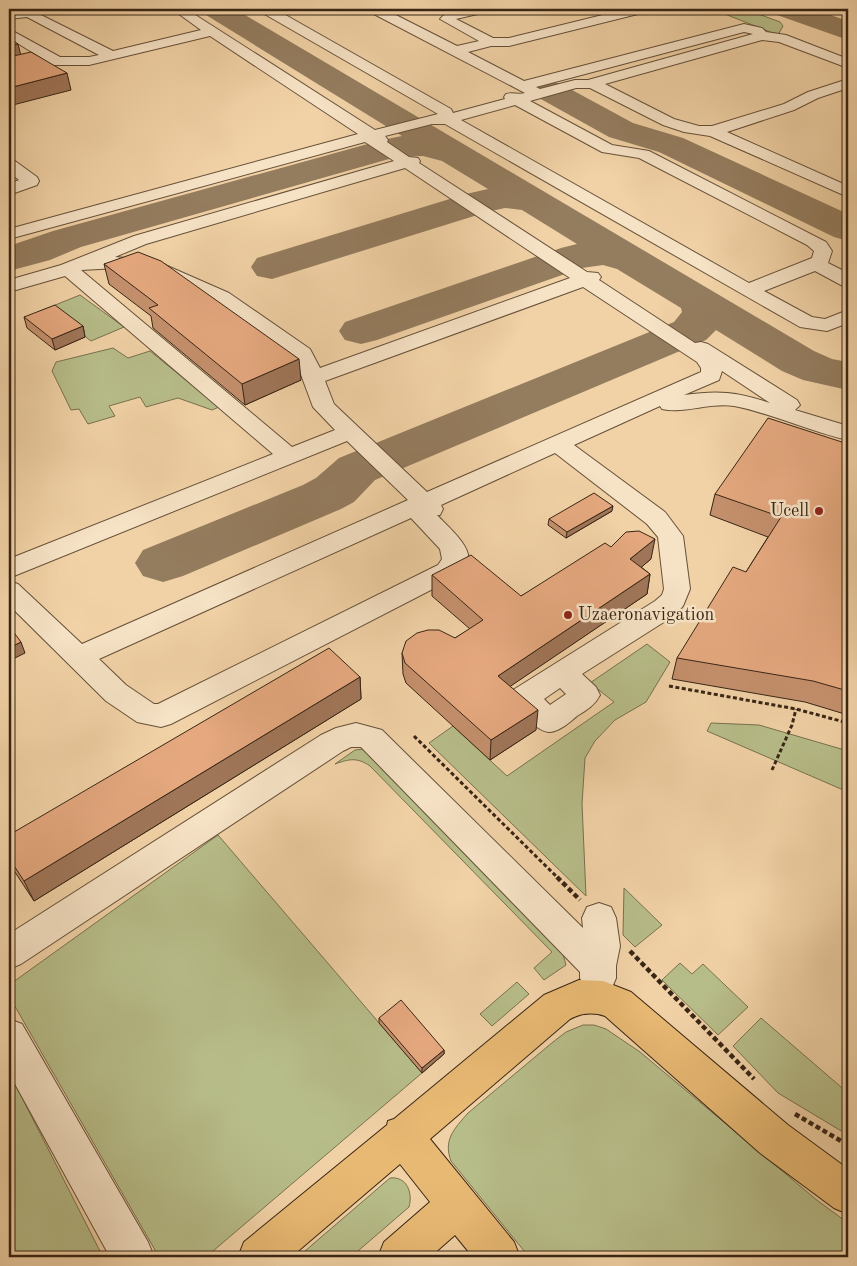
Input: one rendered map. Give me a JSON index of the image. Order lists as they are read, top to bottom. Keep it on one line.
{"places":["Ucell","Uzaeronavigation"]}
